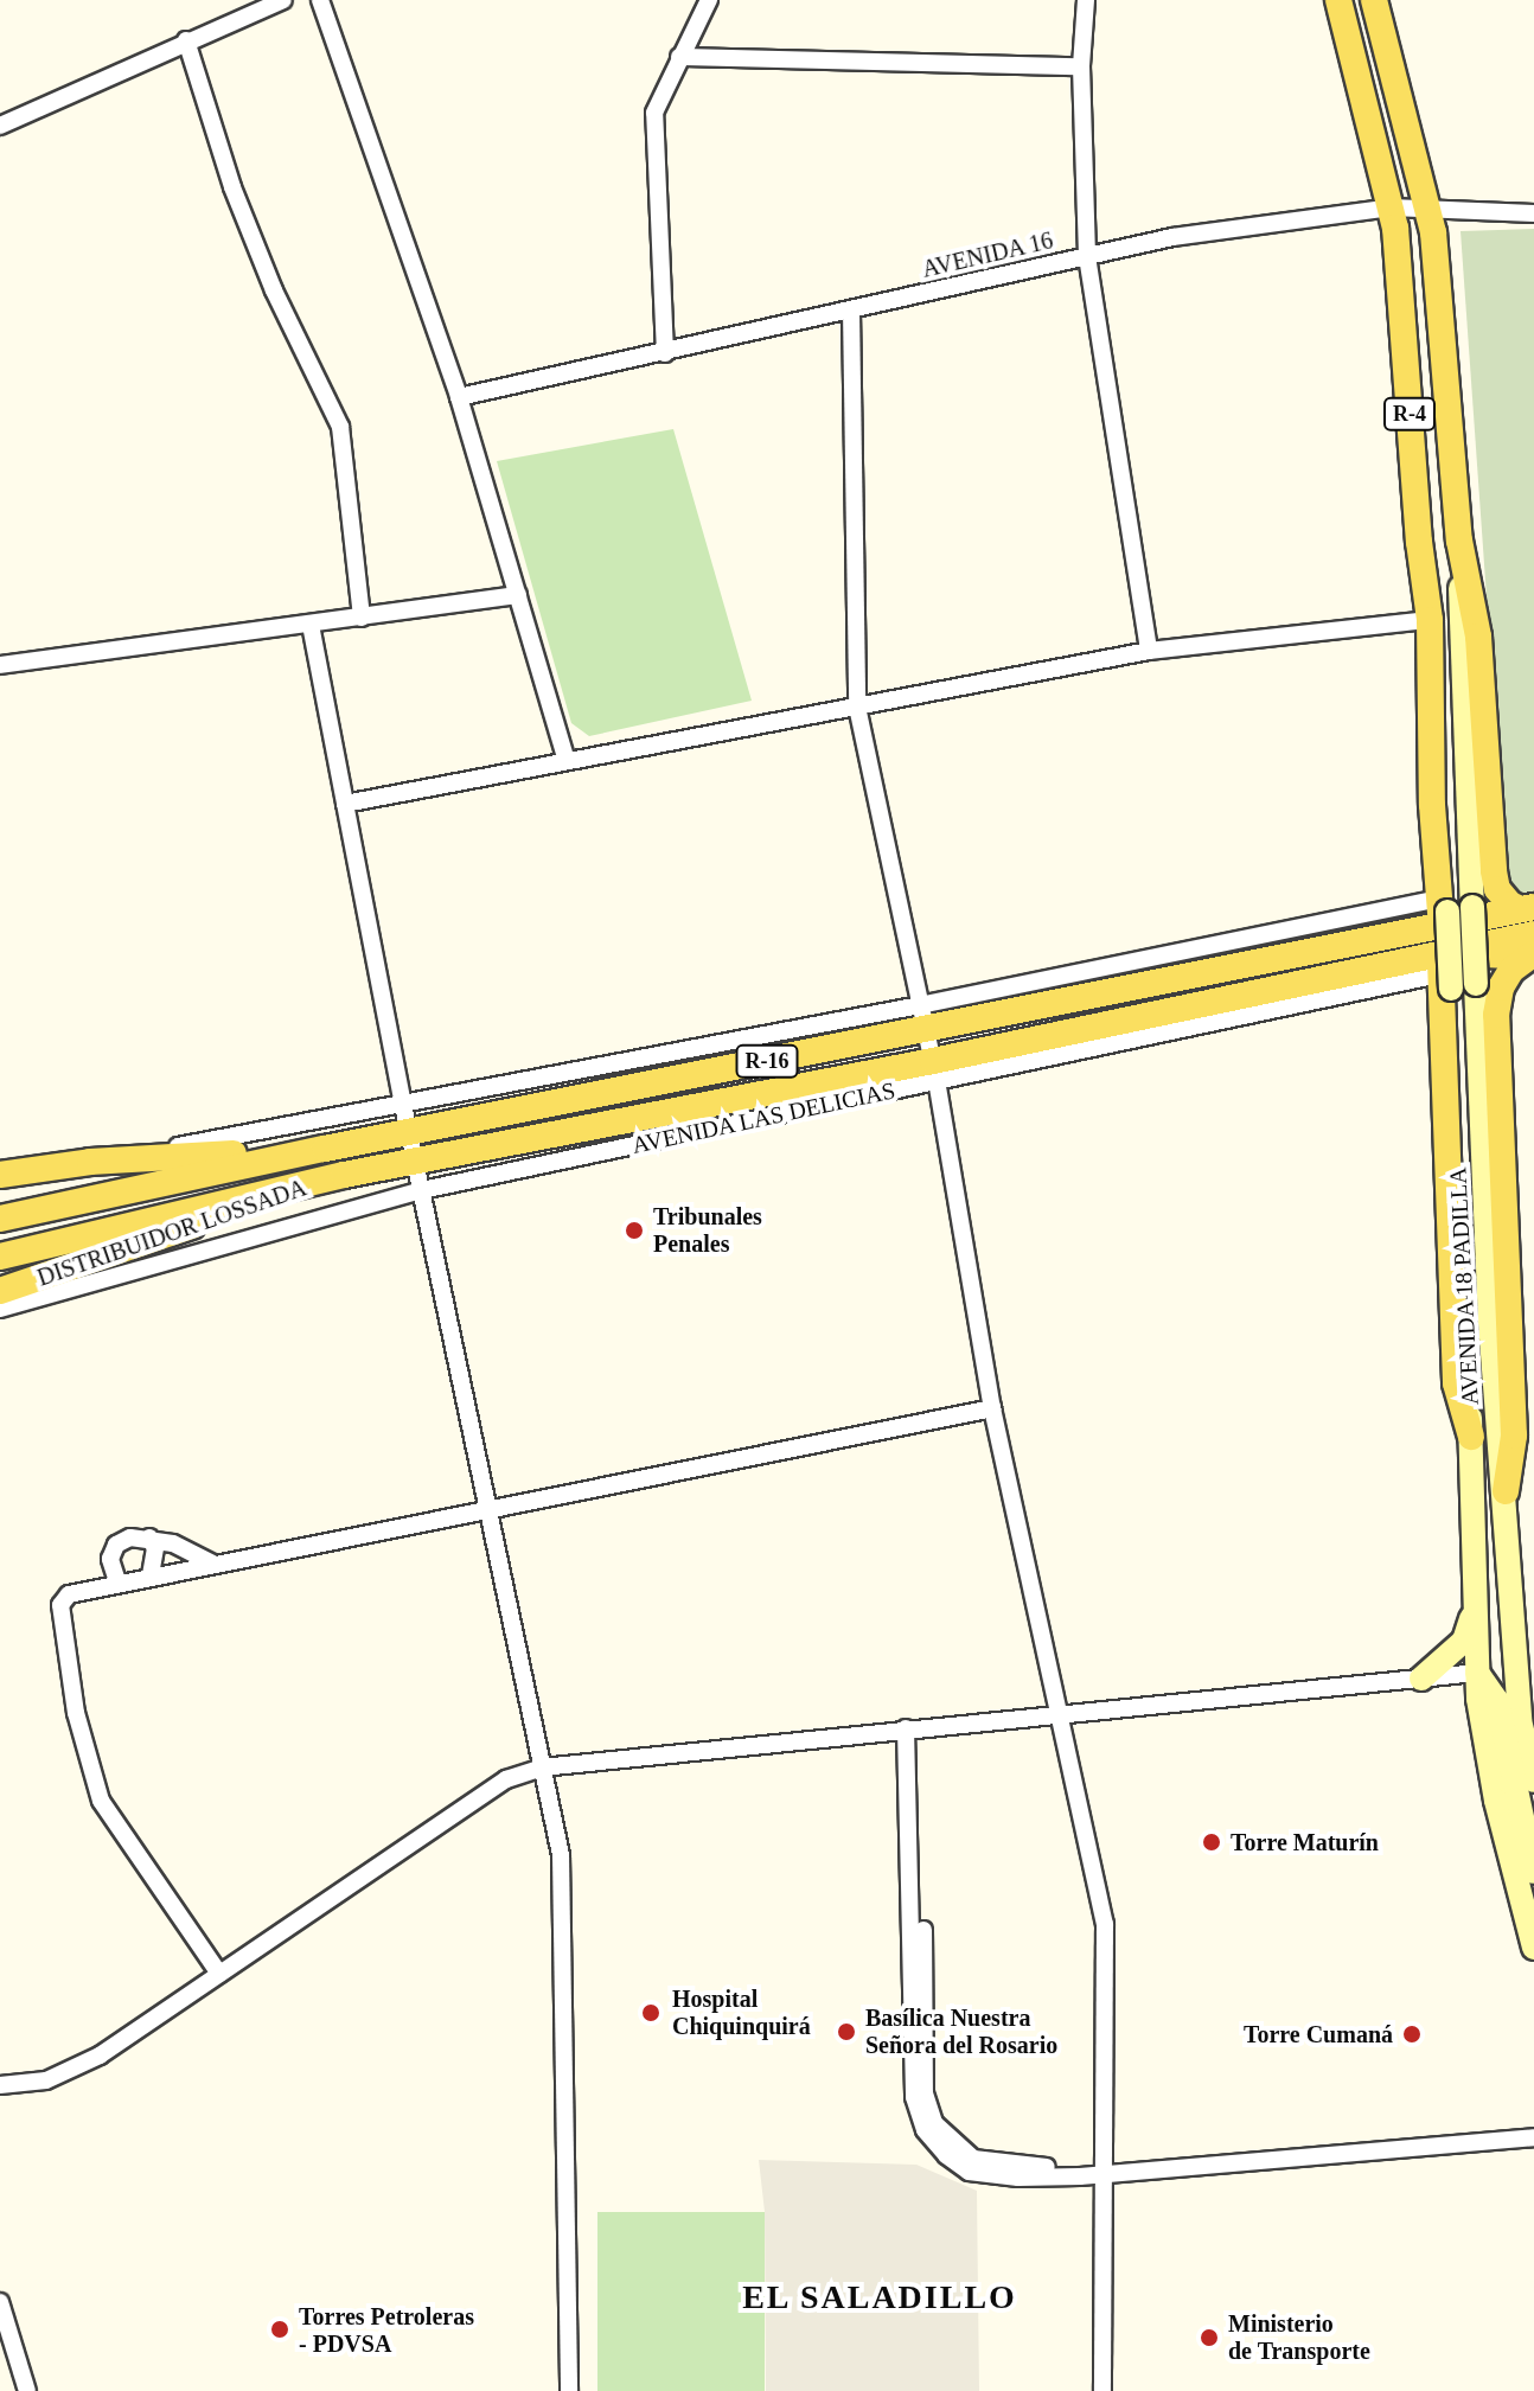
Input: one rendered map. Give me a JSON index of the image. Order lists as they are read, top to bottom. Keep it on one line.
{"streets":{"main road":["R-4","R-16","AVENIDA LAS DELICIAS","DISTRIBUIDOR LOSSADA"],"street":["AVENIDA 16","AVENIDA 18 PADILLA"]},"crossings":[["AVENIDA 16","R-4"],["R-4","AVENIDA 18 PADILLA"],["R-16","DISTRIBUIDOR LOSSADA"],["AVENIDA LAS DELICIAS","DISTRIBUIDOR LOSSADA"]],"districts":["EL SALADILLO"],"places":["Tribunales Penales","Torre Maturín","Hospital Chiquinquirá","Basílica Nuestra Señora del Rosario","Torre Cumaná","Torres Petroleras - PDVSA","Ministerio de Transporte"]}
